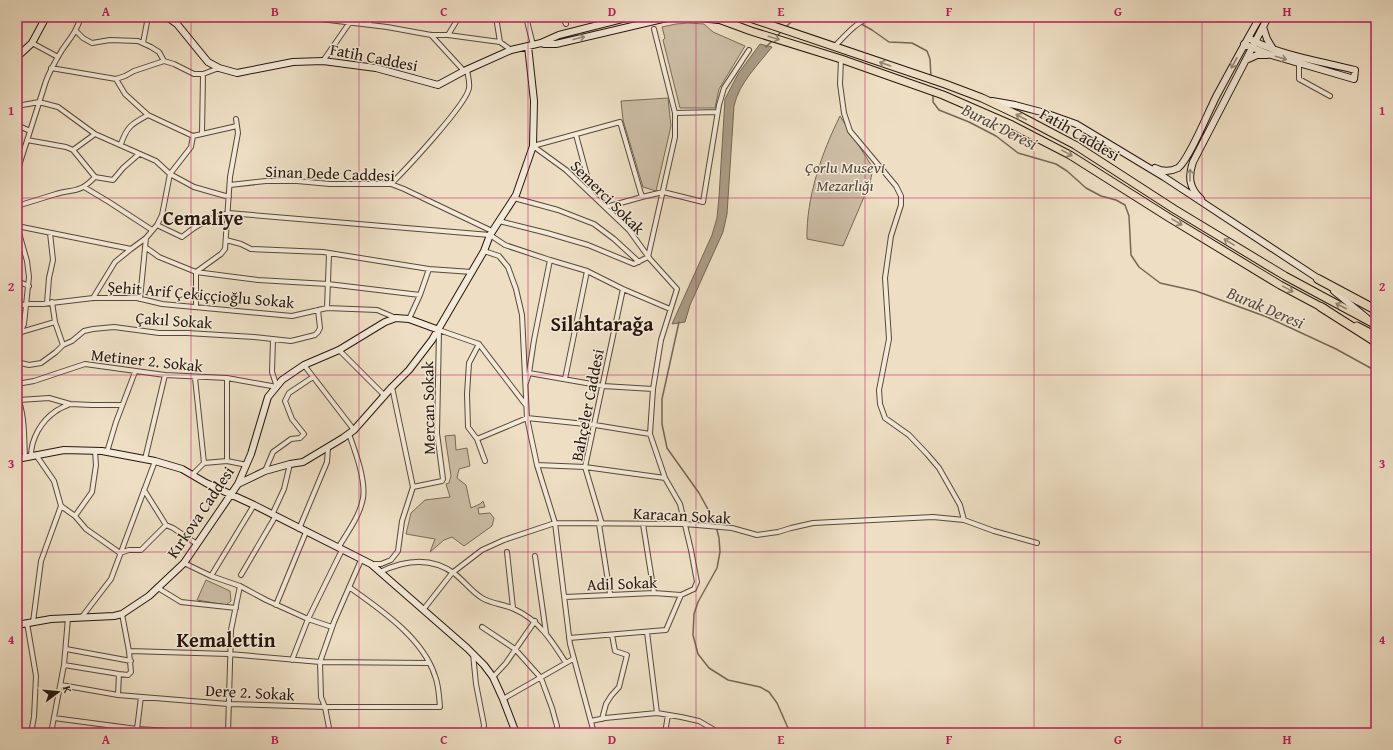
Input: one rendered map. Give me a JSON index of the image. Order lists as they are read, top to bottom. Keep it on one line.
{"streets":{"main road":["Fatih Caddesi"],"street":["Sinan Dede Caddesi","Semerci Sokak","Şehit Arif Çekiççioğlu Sokak","Çakıl Sokak","Metiner 2. Sokak","Bahçeler Caddesi","Mercan Sokak","Kırkova Caddesi","Karacan Sokak","Adil Sokak","Dere 2. Sokak"]},"crossings":[["Sinan Dede Caddesi","Semerci Sokak"],["Sinan Dede Caddesi","Bahçeler Caddesi"],["Şehit Arif Çekiççioğlu Sokak","Çakıl Sokak"],["Şehit Arif Çekiççioğlu Sokak","Kırkova Caddesi"],["Metiner 2. Sokak","Kırkova Caddesi"],["Bahçeler Caddesi","Karacan Sokak"],["Bahçeler Caddesi","Adil Sokak"],["Mercan Sokak","Kırkova Caddesi"]],"districts":["Cemaliye","Silahtarağa","Kemalettin"],"water":["Burak Deresi"],"parks":["Çorlu Musevi Mezarlığı"],"north":"right","grid":{"columns":["A","B","C","D","E","F","G","H"],"rows":["1","2","3","4"]}}
